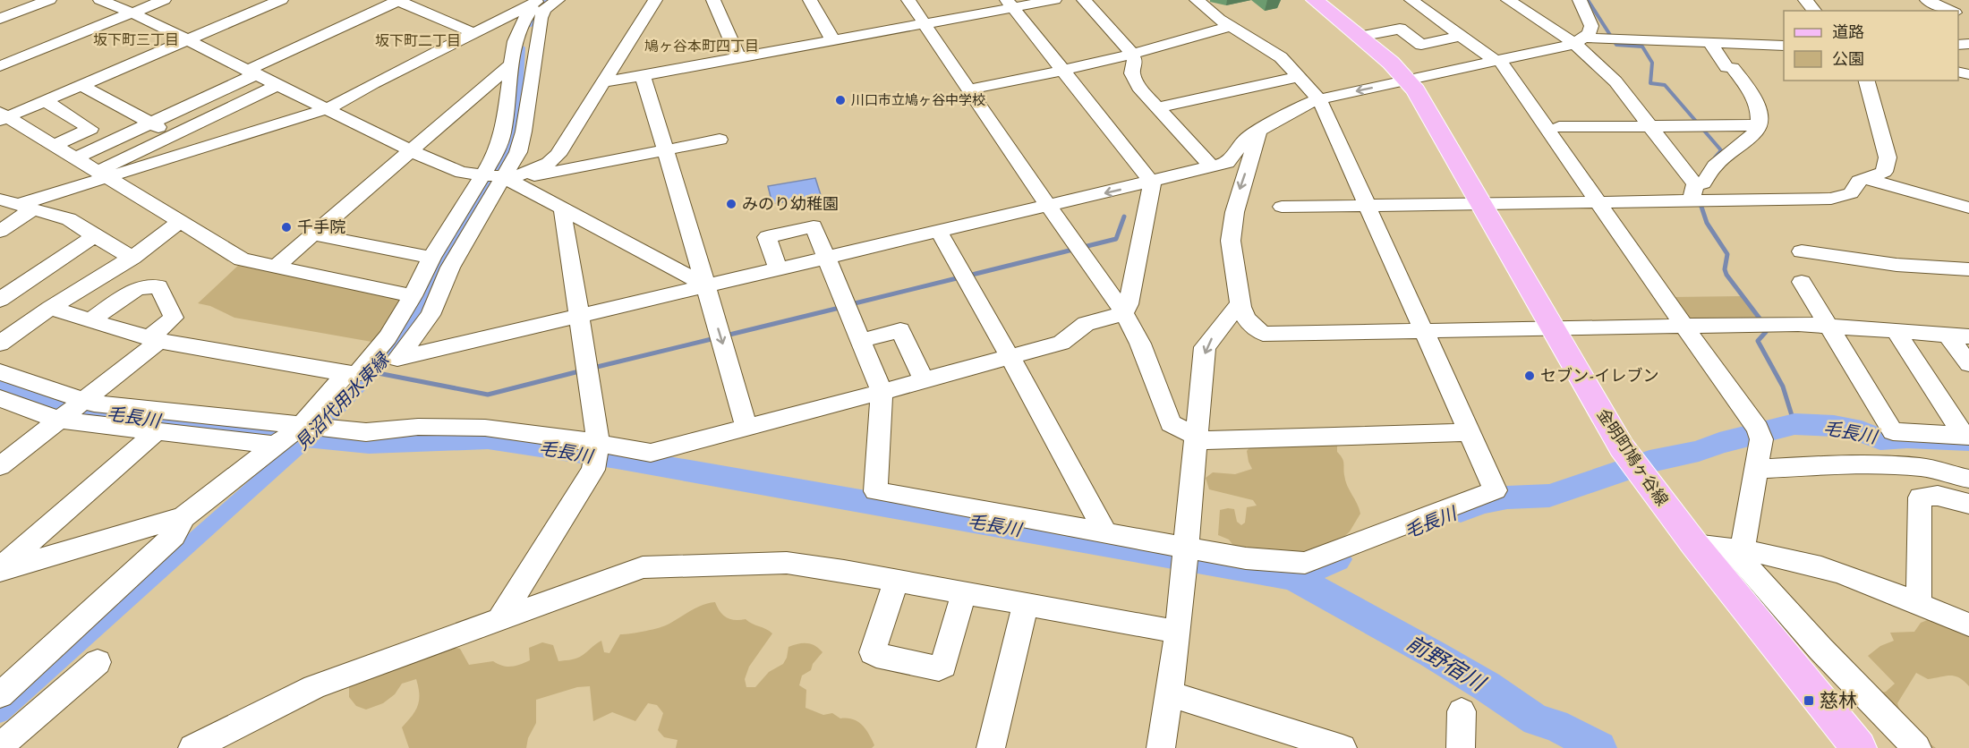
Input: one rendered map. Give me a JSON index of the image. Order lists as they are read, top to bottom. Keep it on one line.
{"streets":{"main road":["金明町鳩ヶ谷線"]},"districts":["坂下町三丁目","坂下町二丁目","鳩ヶ谷本町四丁目"],"water":["見沼代用水東縁","毛長川","前野宿川"],"places":{"other":["川口市立鳩ヶ谷中学校","みのり幼稚園","千手院","セブン-イレブン"],"transit":["慈林"]},"legend":["道路","公園"]}
